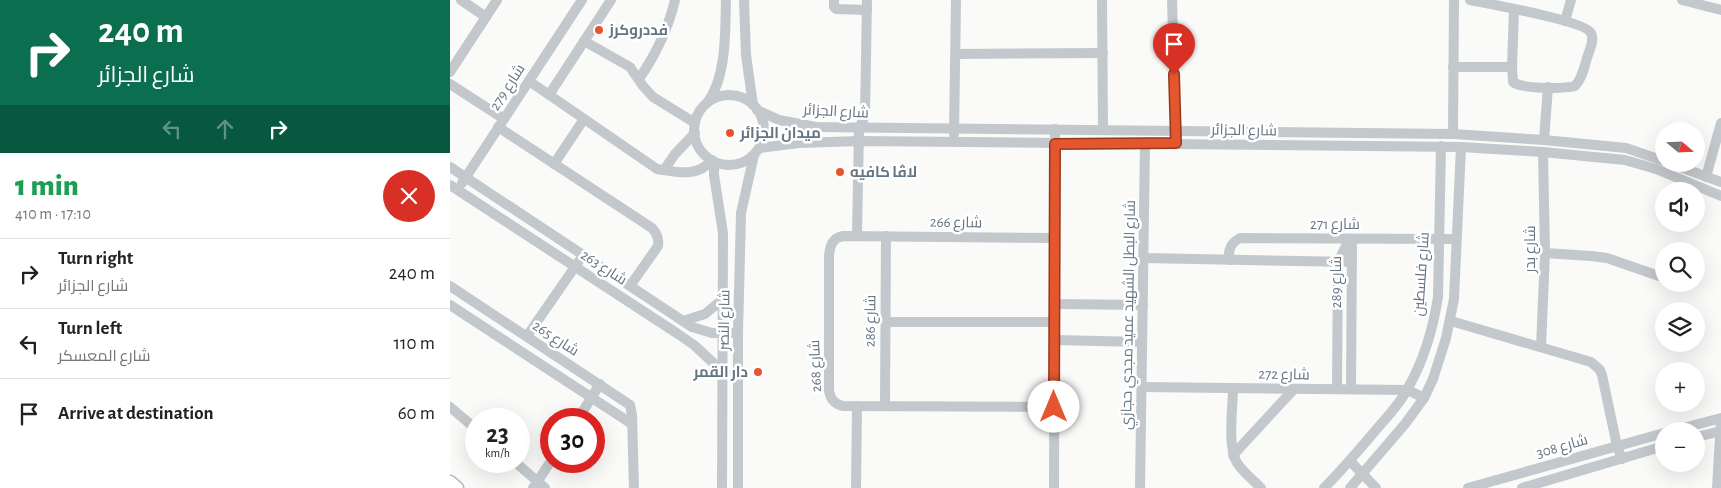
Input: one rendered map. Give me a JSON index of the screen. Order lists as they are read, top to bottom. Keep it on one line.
{"streets":{"street":["شارع 279","شارع الجزائر","شارع 266","شارع 271","شارع بدر","شارع 263","شارع فلسطين","شارع 289","شارع البطل الشهيد عميد مجدي حجازي","شارع النصر","شارع 286","شارع 265","شارع 268","شارع 272","شارع 308"]},"crossings":[["شارع 279","شارع 263"],["شارع الجزائر","شارع بدر"],["شارع الجزائر","شارع فلسطين"],["شارع الجزائر","شارع البطل الشهيد عميد مجدي حجازي"],["شارع الجزائر","شارع النصر"],["شارع 266","شارع 286"],["شارع 266","شارع 268"],["شارع 271","شارع فلسطين"],["شارع 271","شارع 289"],["شارع 263","شارع النصر"],["شارع فلسطين","شارع 272"],["شارع 289","شارع 272"],["شارع البطل الشهيد عميد مجدي حجازي","شارع 272"],["شارع 286","شارع 268"]],"places":["فددروكرز","ميدان الجزائر","لاڤا كافيه","دار القمر"],"north":"right","page":{"turn":["240 m","شارع الجزائر"],"map_buttons":["+","−"],"heading":["1 min","410 m · 17:10"],"list":[{"name":"Turn right","note":"شارع الجزائر","value":"240 m"},{"name":"Turn left","note":"شارع المعسكر","value":"110 m"},{"name":"Arrive at destination","value":"60 m"}],"speed":"23 km/h","limit":"30"}}
